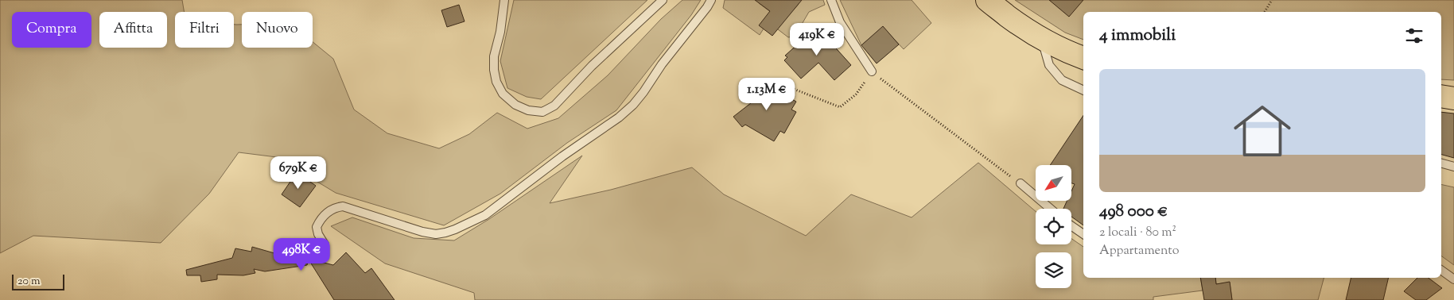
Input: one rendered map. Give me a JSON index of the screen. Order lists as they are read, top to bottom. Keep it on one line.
{"scale_bar":"20 m","north":"bottom left","page":{"chip":["Compra","Affitta","Filtri","Nuovo"],"heading":"4 immobili","price":["419K €","1.13M €","679K €","498K €"],"list":[{"name":"498 000 €","note":"2 locali · 80 m² · Appartamento"}],"scale":"20 m"}}
